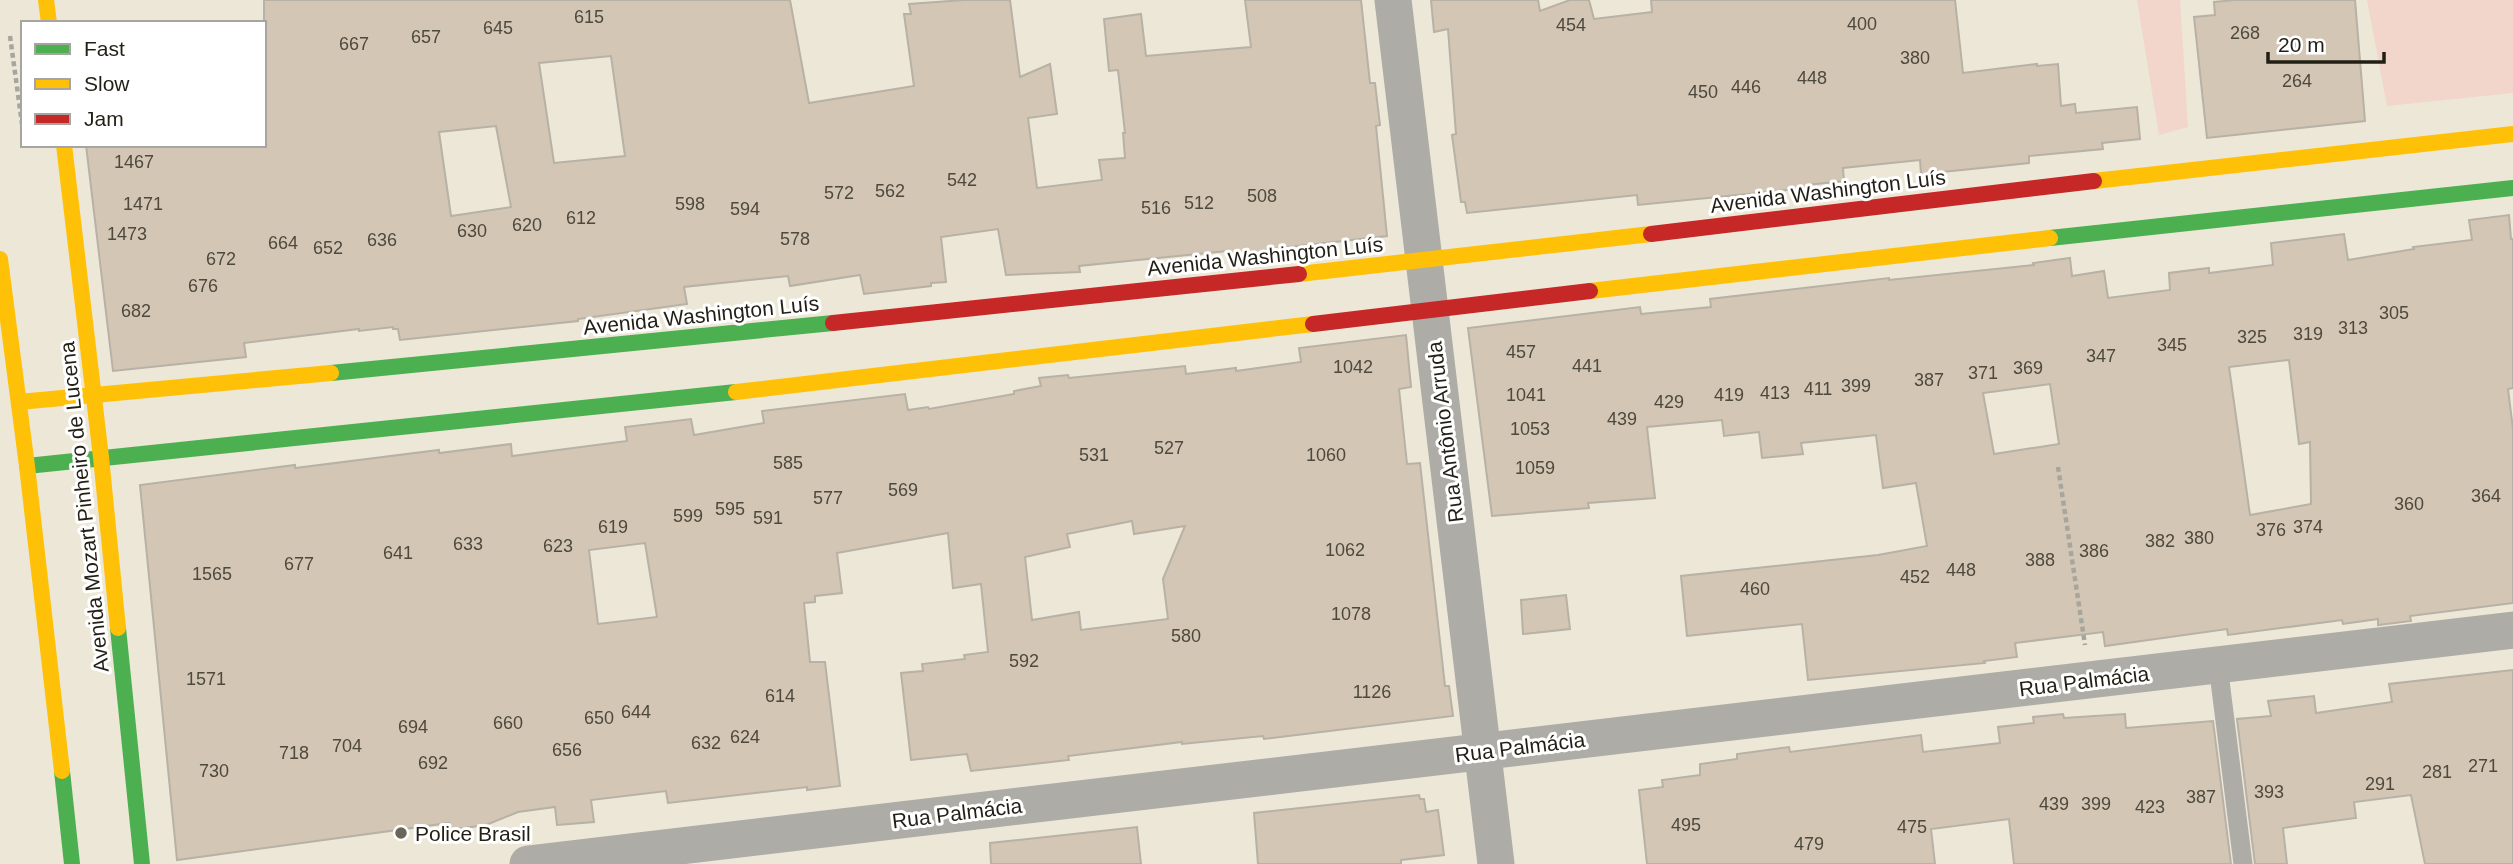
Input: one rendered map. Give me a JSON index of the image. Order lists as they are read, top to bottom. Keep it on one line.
{"streets":{"street":["Avenida Washington Luís","Rua Antônio Arruda","Avenida Mozart Pinheiro de Lucena","Rua Palmácia"]},"crossings":[["Avenida Washington Luís","Rua Antônio Arruda"],["Avenida Washington Luís","Avenida Mozart Pinheiro de Lucena"],["Rua Antônio Arruda","Rua Palmácia"]],"places":["Police Brasil"],"house_numbers":["615","400","454","645","268","657","667","380","448","264","446","450","1467","542","562","572","508","512","1471","598","516","594","612","620","630","1473","578","636","664","652","672","676","682","305","313","319","325","345","457","347","441","1042","369","371","387","399","411","413","1041","419","429","439","1053","527","531","1060","585","1059","569","364","577","360","595","599","591","619","374","376","380","382","633","623","1062","386","641","388","677","448","1565","452","460","1078","580","592","1571","1126","614","644","650","660","694","624","632","704","656","718","692","271","730","281","291","393","387","439","399","423","495","475","479"],"legend":["Fast","Slow","Jam"],"scale_bar":"20 m"}
